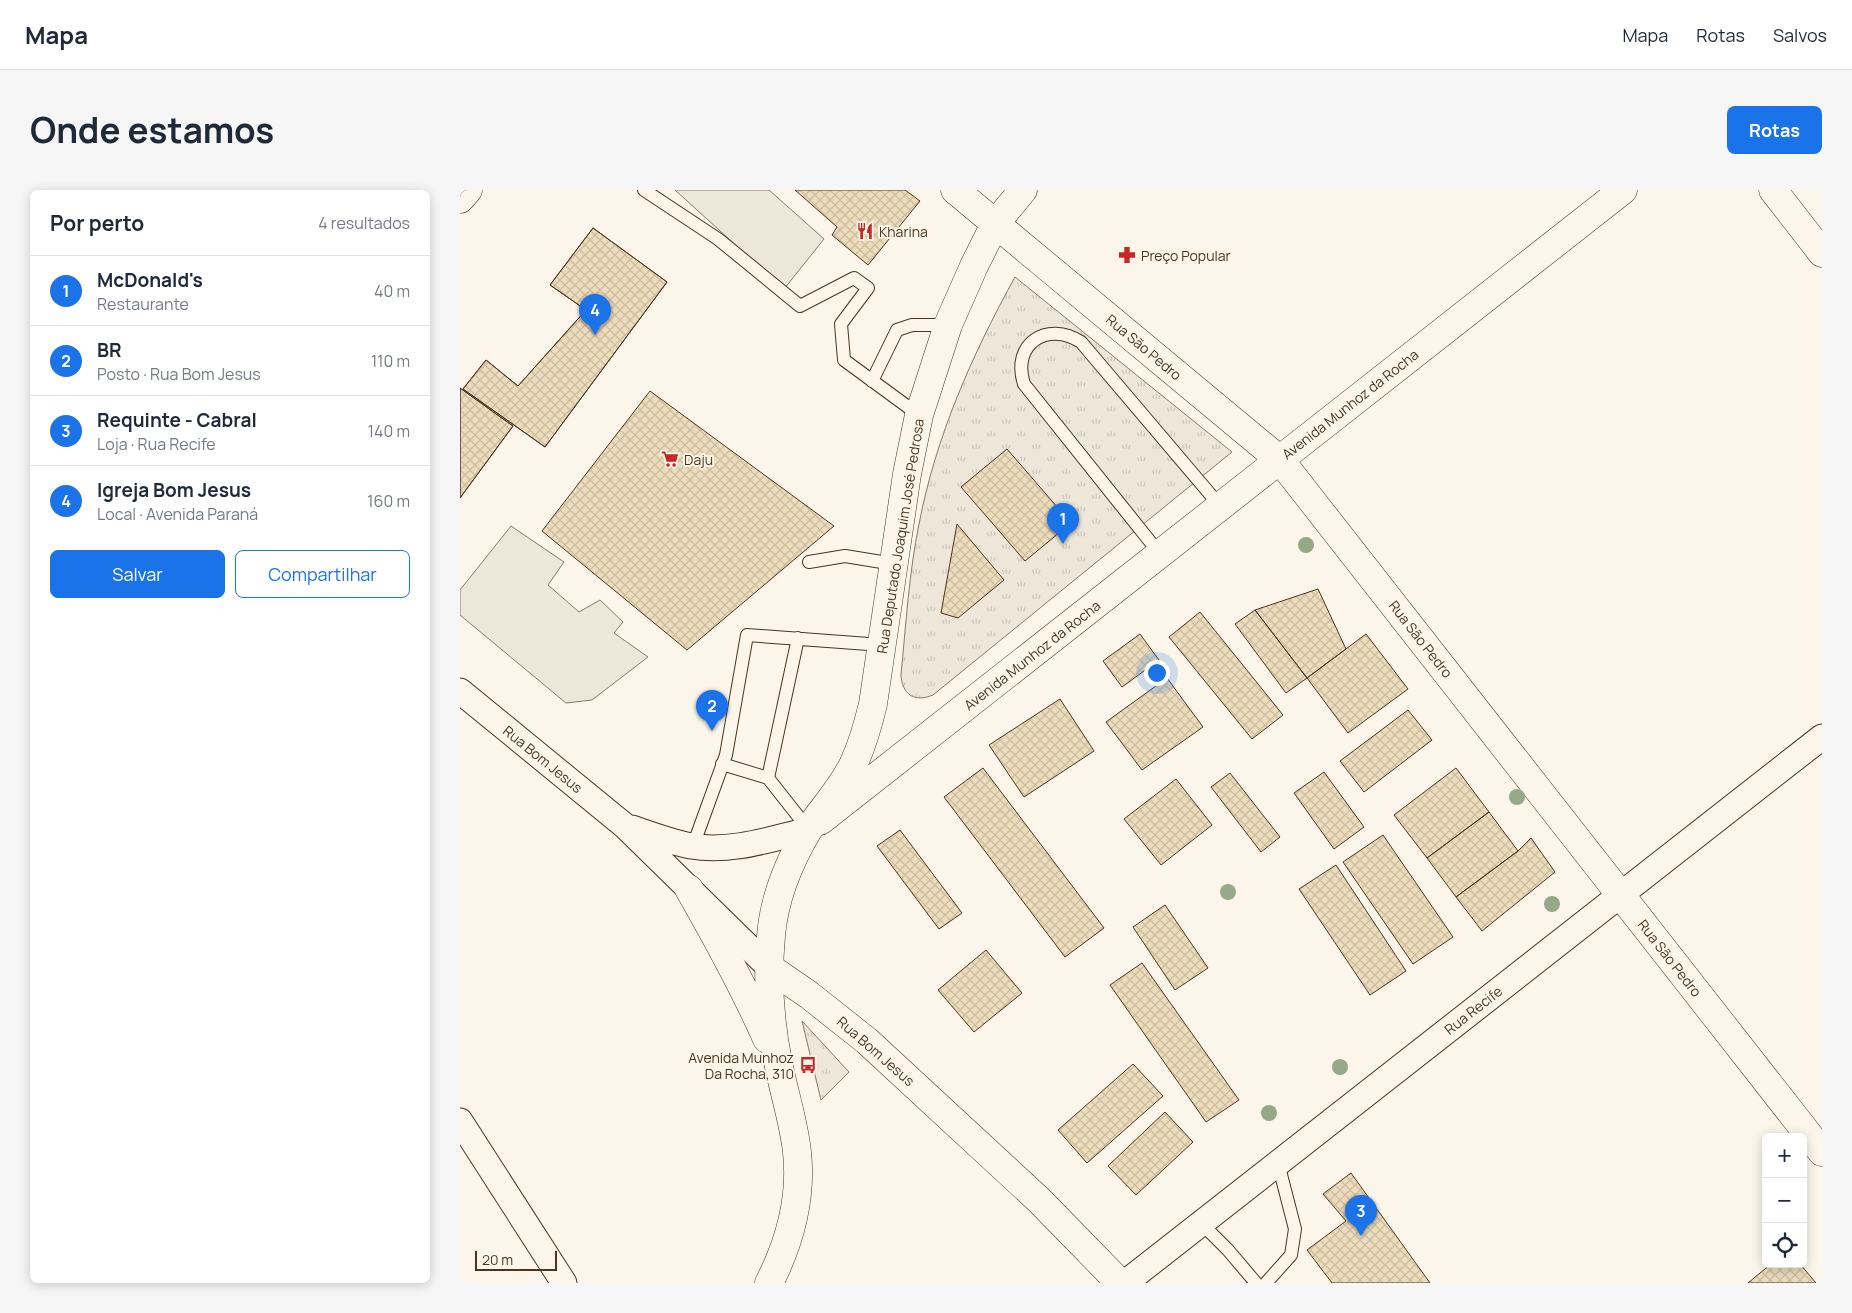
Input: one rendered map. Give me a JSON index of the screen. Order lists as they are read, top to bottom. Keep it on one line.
{"streets":{"main road":["Rua São Pedro","Avenida Munhoz da Rocha","Rua Deputado Joaquim José Pedrosa","Rua Bom Jesus"],"street":["Rua Recife"]},"crossings":[["Rua São Pedro","Avenida Munhoz da Rocha"],["Rua São Pedro","Rua Deputado Joaquim José Pedrosa"],["Rua São Pedro","Rua Recife"],["Avenida Munhoz da Rocha","Rua Deputado Joaquim José Pedrosa"],["Avenida Munhoz da Rocha","Rua Bom Jesus"],["Rua Deputado Joaquim José Pedrosa","Rua Bom Jesus"]],"places":{"restaurant":["Kharina"],"pharmacy":["Preço Popular"],"supermarket":["Daju"],"bus stop":["Avenida Munhoz Da Rocha, 310"]},"scale_bar":"20 m","page":{"header":"Mapa","nav":["Mapa","Rotas","Salvos"],"title":"Onde estamos","buttons":["Rotas",["Salvar","Compartilhar"]],"heading":["Por perto","4 resultados"],"list":[{"mark":"1","name":"McDonald's","note":"Restaurante","value":"40 m"},{"mark":"2","name":"BR","note":"Posto · Rua Bom Jesus","value":"110 m"},{"mark":"3","name":"Requinte - Cabral","note":"Loja · Rua Recife","value":"140 m"},{"mark":"4","name":"Igreja Bom Jesus","note":"Local · Avenida Paraná","value":"160 m"}],"pins":["4","1","2","3"],"map_buttons":["+","−"],"scale":"20 m"}}
